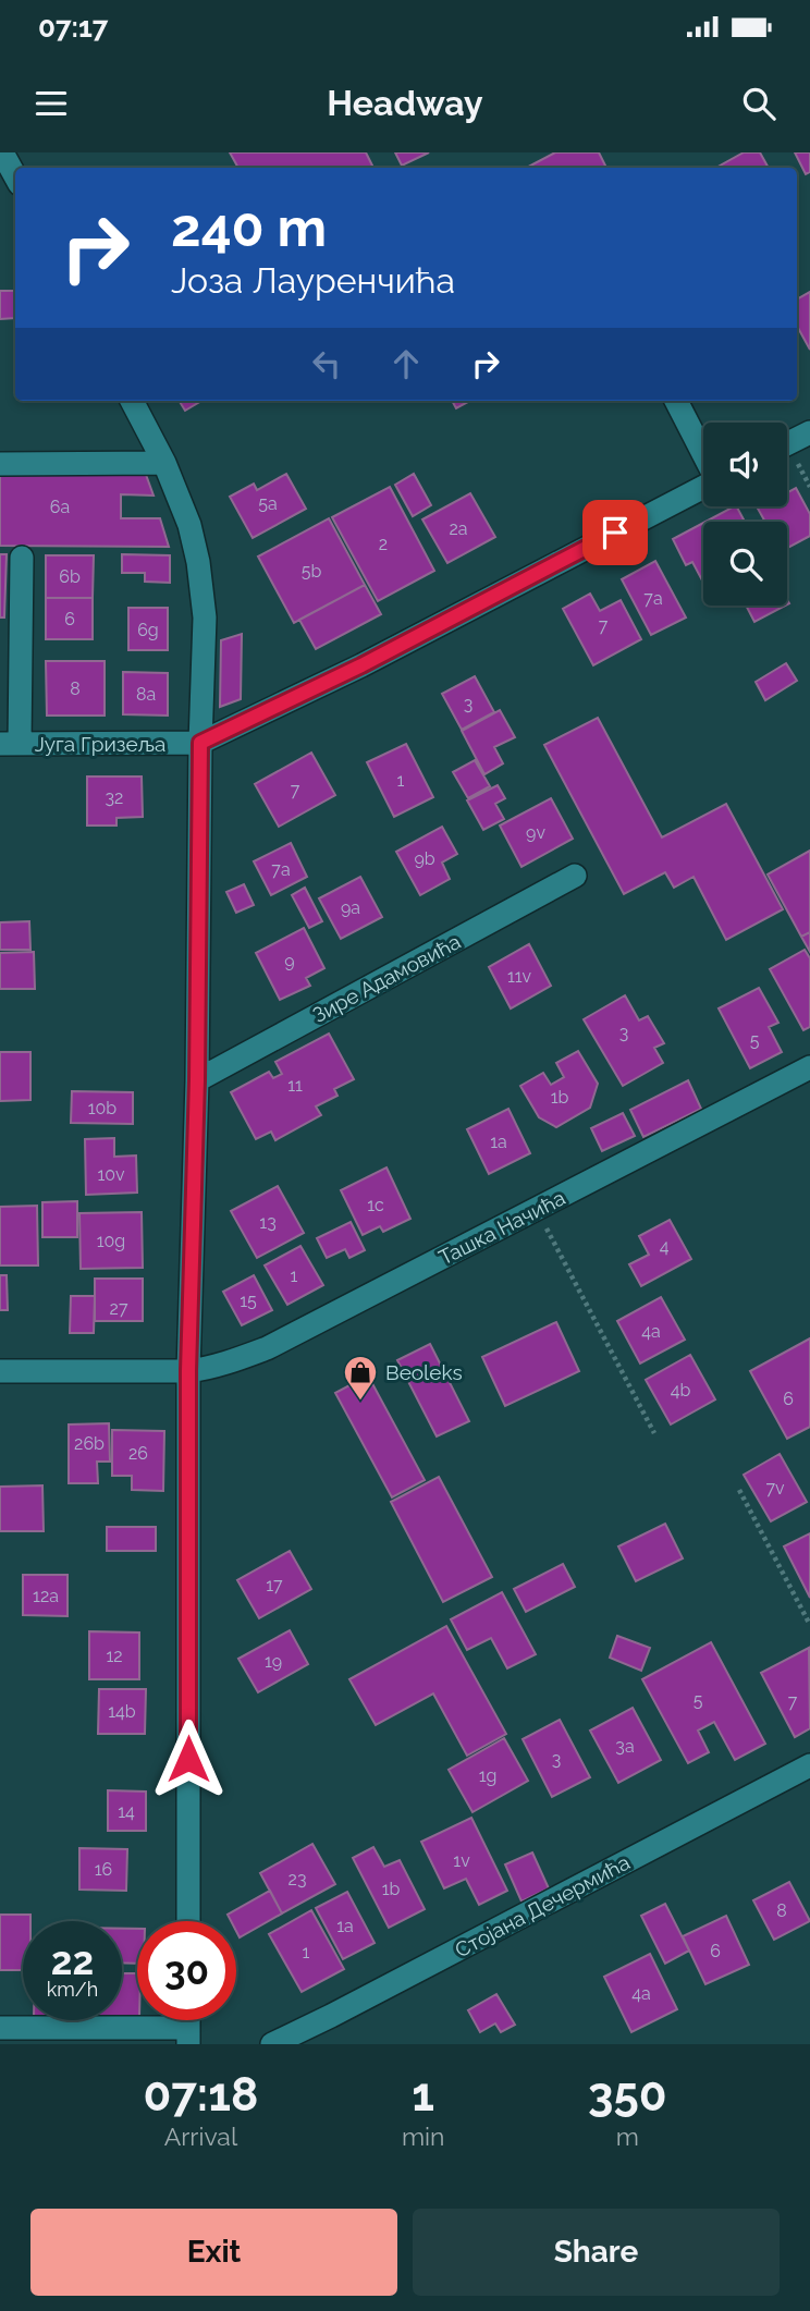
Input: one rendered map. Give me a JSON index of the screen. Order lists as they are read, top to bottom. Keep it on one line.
{"streets":{"street":["Југа Гризеља","Зире Адамовића","Ташка Начића","Стојана Дечермића"]},"places":{"shop":["Beoleks"]},"house_numbers":["5a","6a","2a","2","5b","6b","7a","6","7","6g","8","8a","3","1","7","32","9v","9b","7a","9a","9","11v","3","5","11","1b","10b","1a","10v","1c","13","10g","4","1","15","27","4a","4b","6","26b","26","7v","17","12a","12","19","5","7","14b","3a","3","1g","14","1v","16","23","1b","8","1a","6","1","4a"],"page":{"status":"07:17","header":"Headway","turn":["240 m","Јоза Лауренчића"],"speed":"22 km/h","limit":"30","eta":["07:18","Arrival","1","min","350","m"],"buttons":["Exit","Share"]}}
